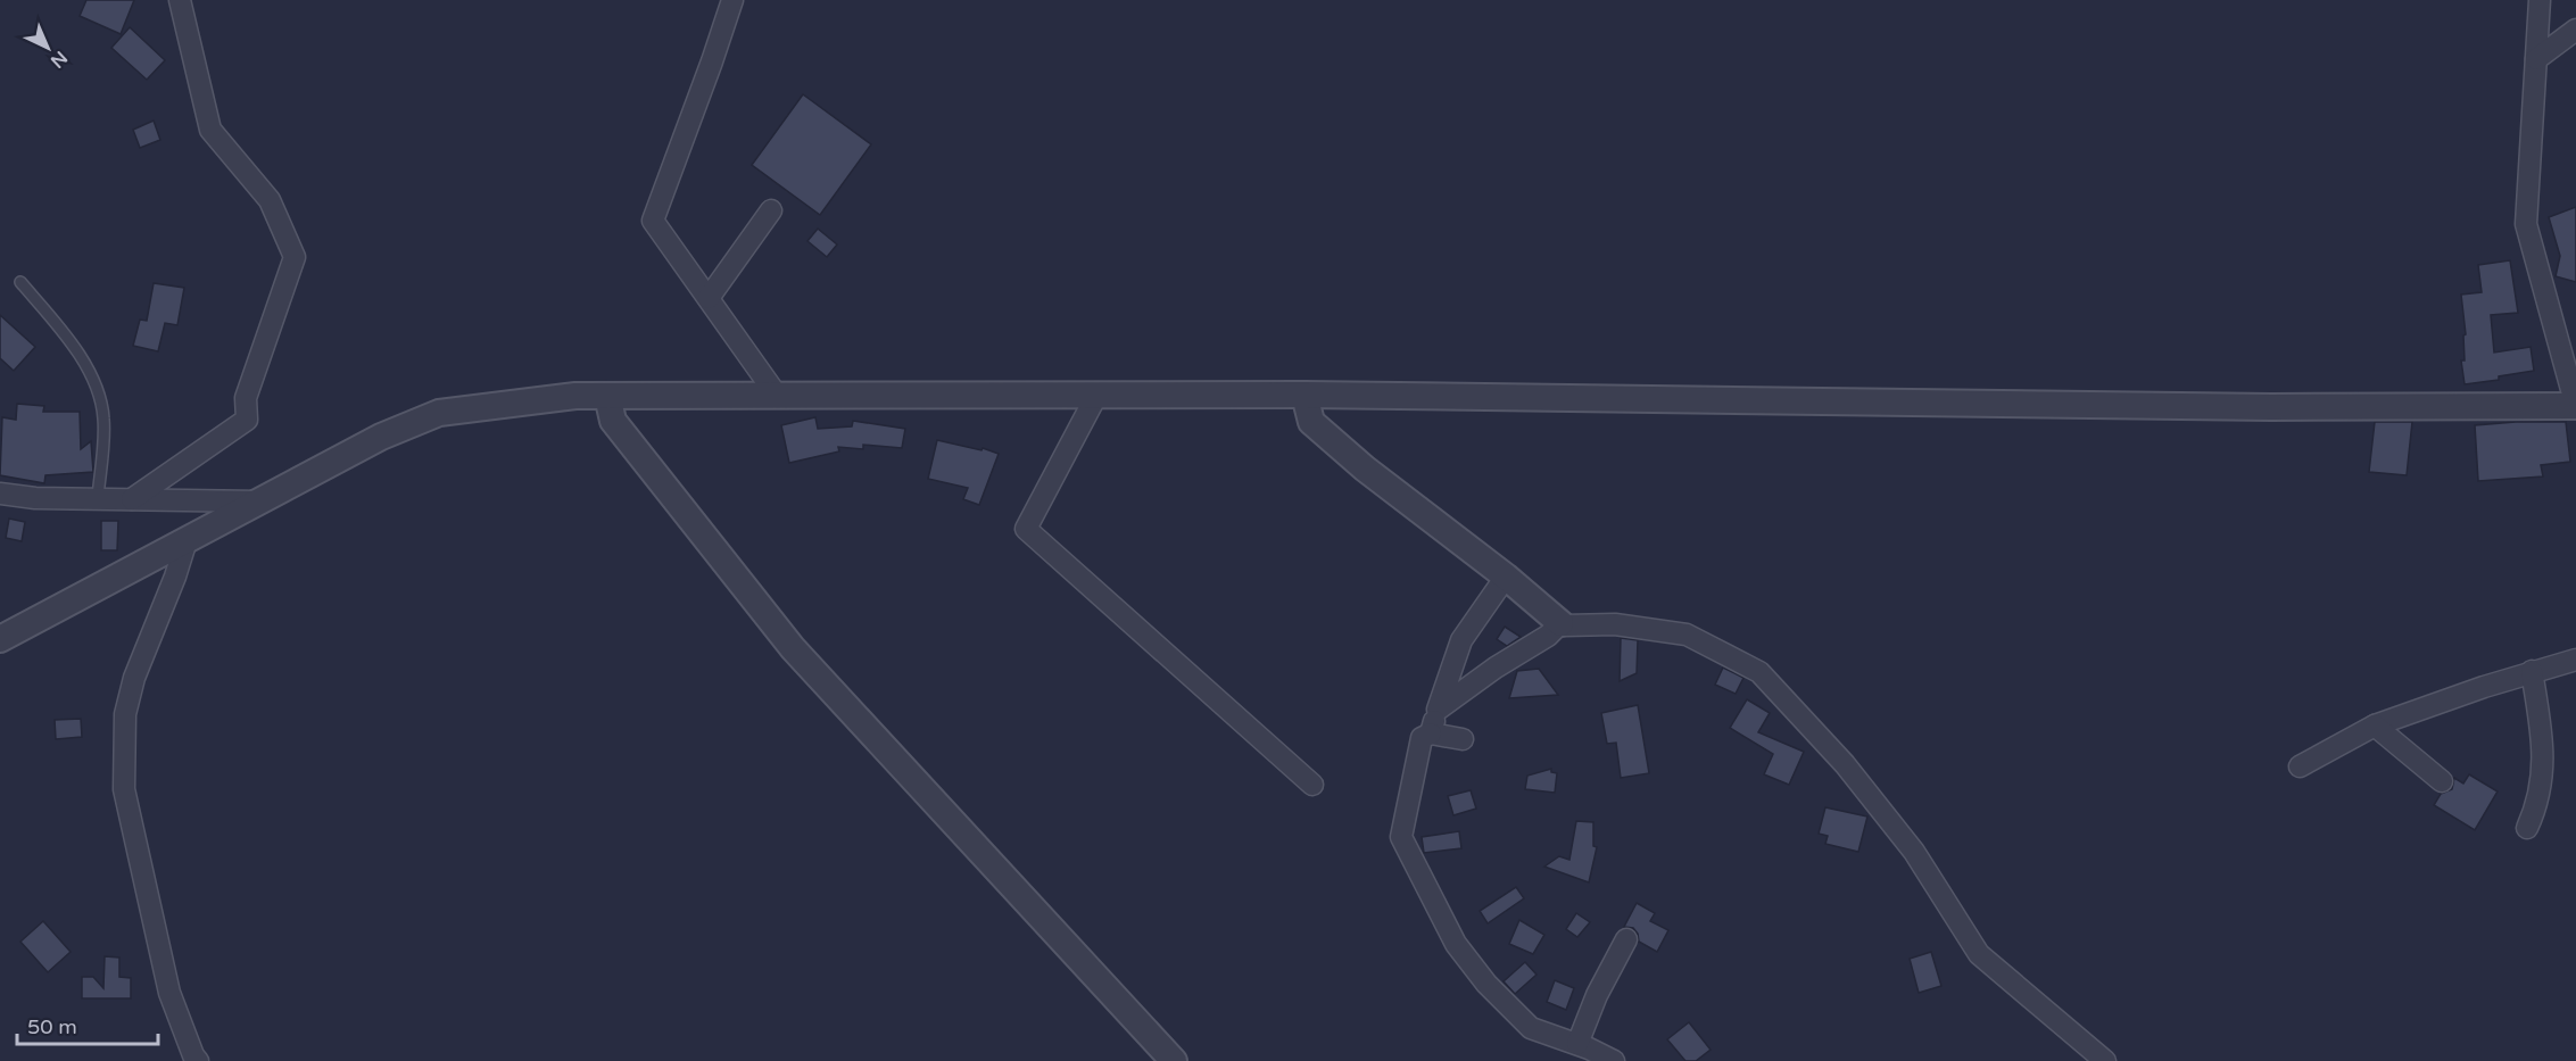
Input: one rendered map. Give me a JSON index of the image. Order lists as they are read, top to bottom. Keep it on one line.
{"scale_bar":"50 m","north":"bottom right"}
